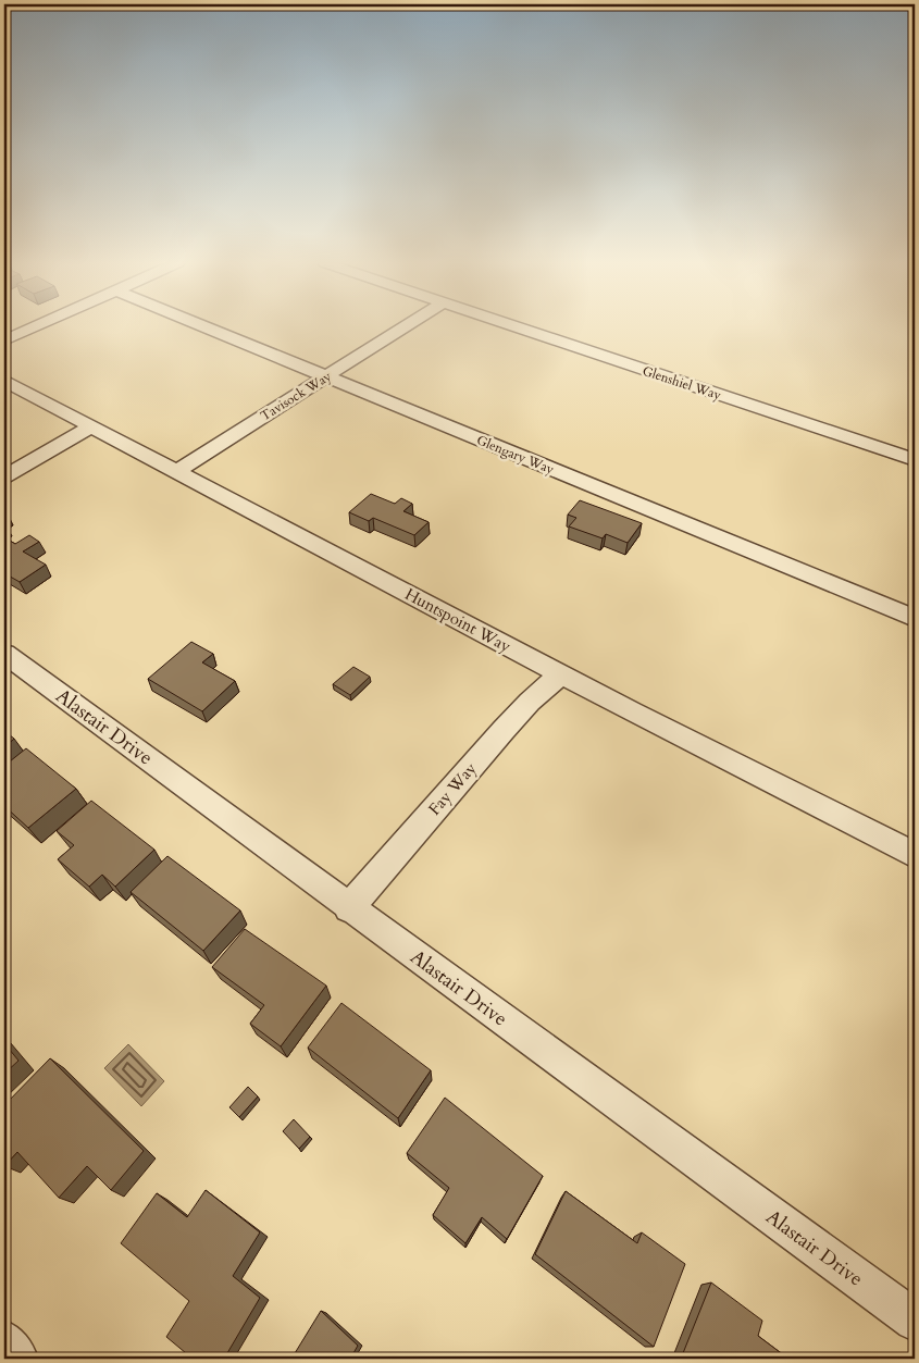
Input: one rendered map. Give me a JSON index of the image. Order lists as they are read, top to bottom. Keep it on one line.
{"streets":{"street":["Glenshiel Way","Tavisock Way","Glengary Way","Huntspoint Way","Alastair Drive","Fay Way"]},"crossings":[["Tavisock Way","Glengary Way"],["Tavisock Way","Huntspoint Way"],["Huntspoint Way","Fay Way"],["Alastair Drive","Fay Way"]]}
